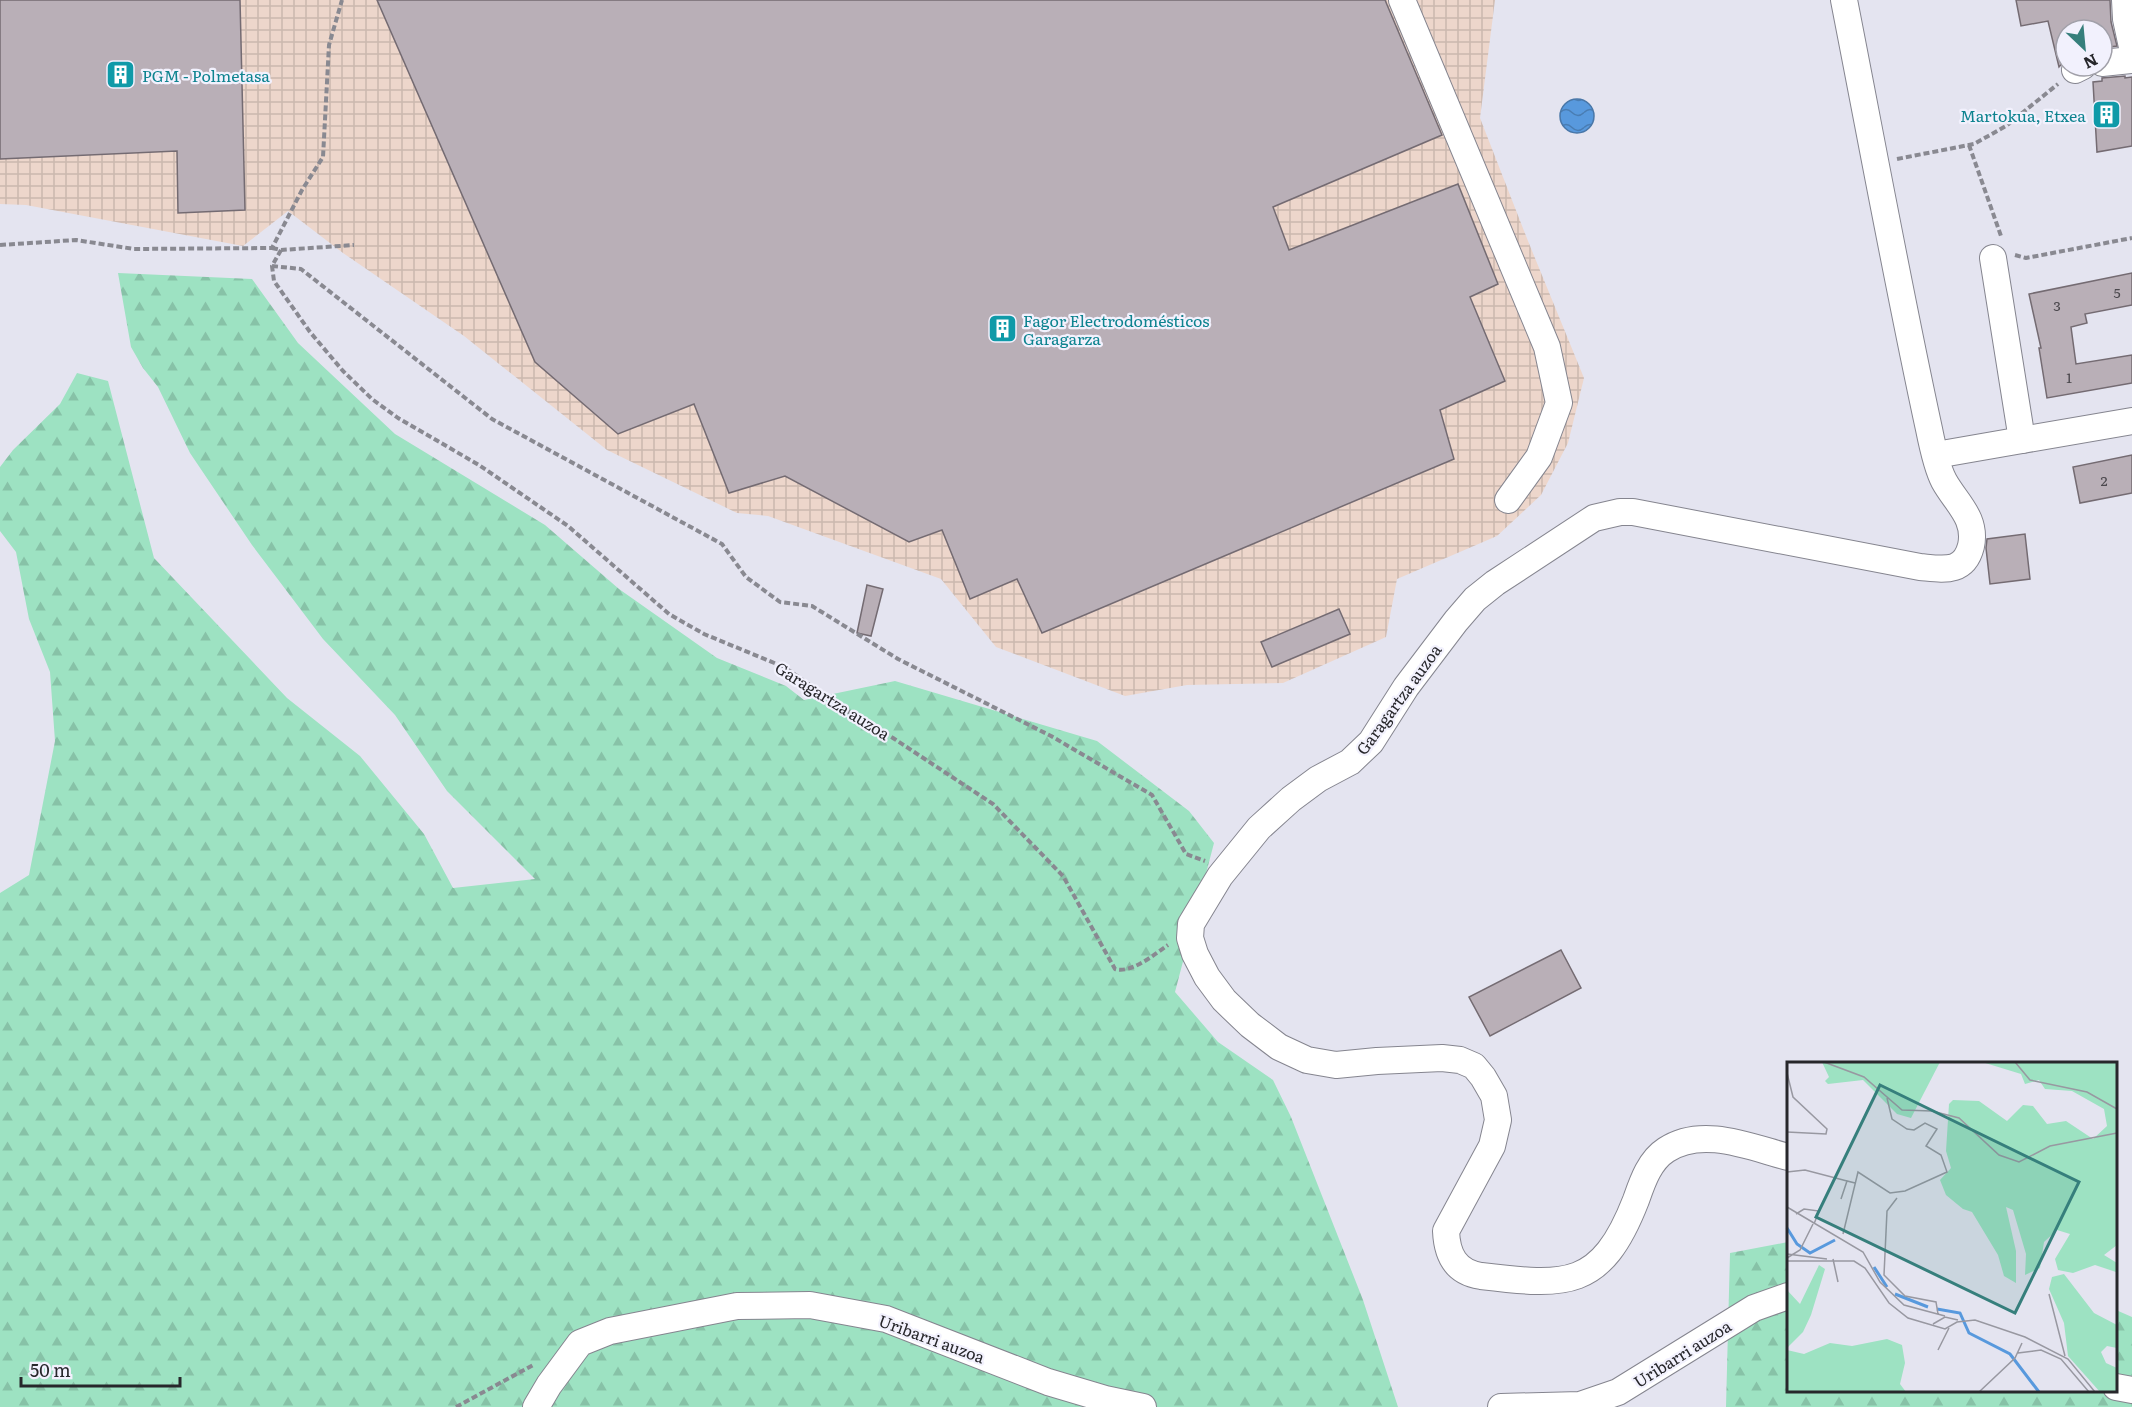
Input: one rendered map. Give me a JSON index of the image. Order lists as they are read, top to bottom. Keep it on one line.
{"streets":{"street":["Garagartza auzoa","Uribarri auzoa"]},"places":{"building":["PGM - Polmetasa","Martokua, Etxea","Fagor Electrodomésticos Garagarza"]},"house_numbers":["5","3","1","2"],"scale_bar":"50 m","north":"bottom right"}
